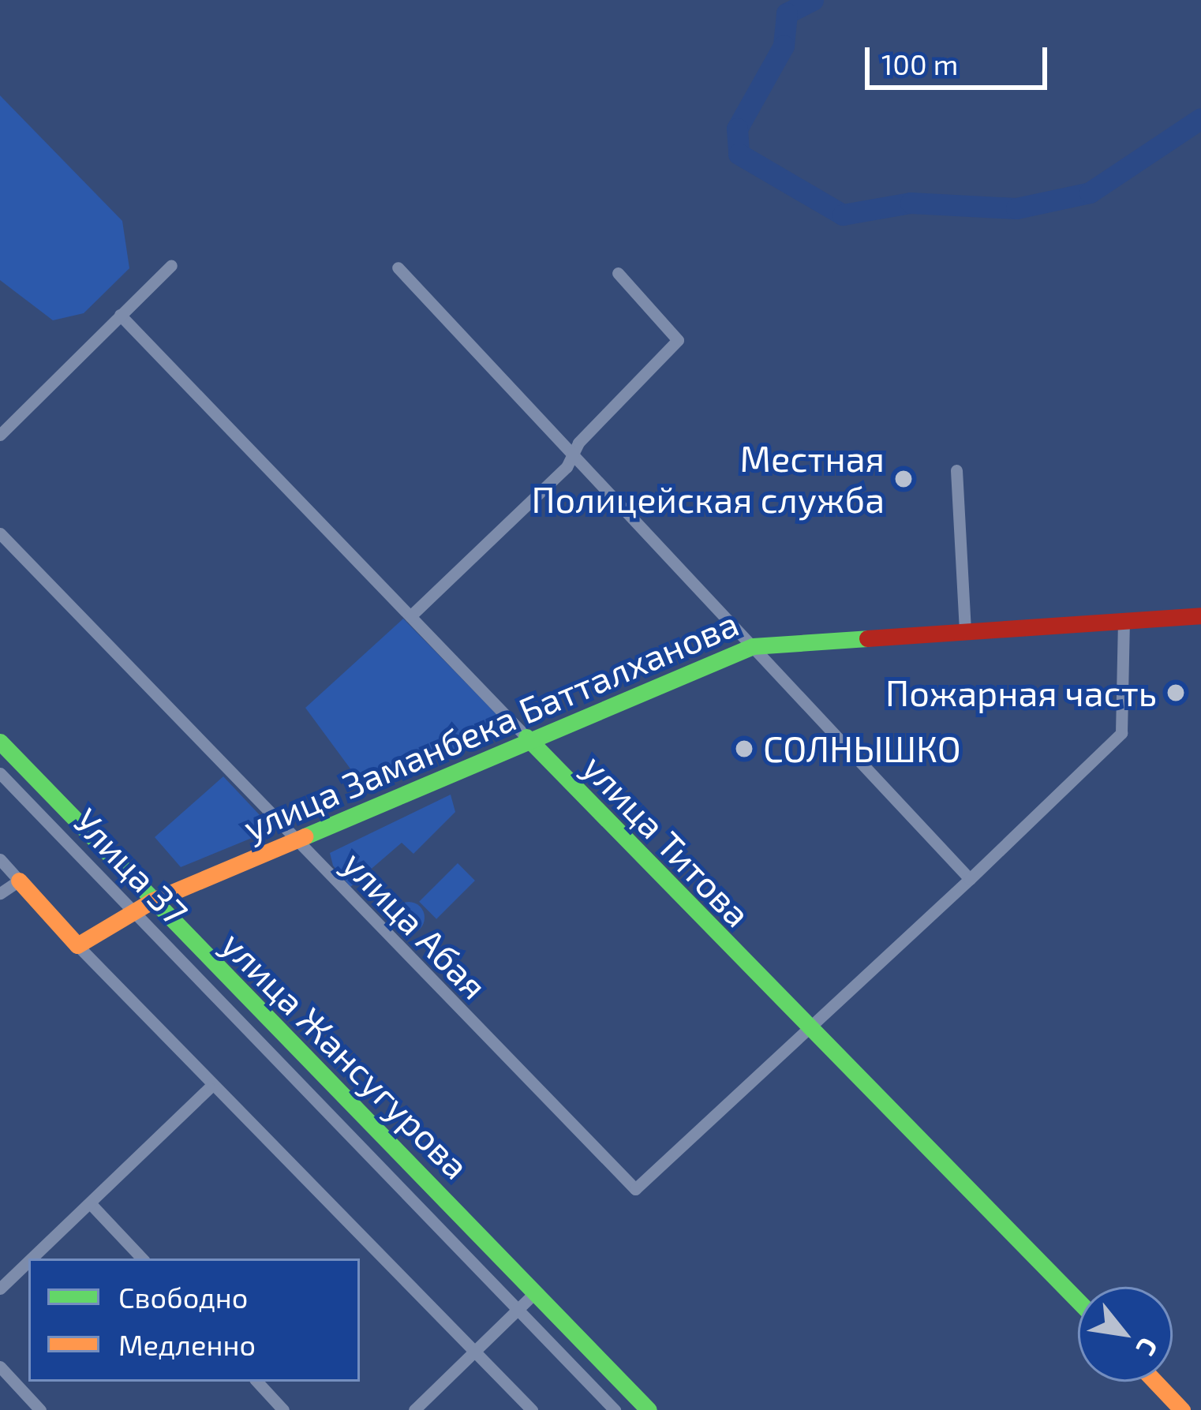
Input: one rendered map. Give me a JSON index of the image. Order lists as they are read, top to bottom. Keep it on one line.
{"streets":{"main road":["улица Заманбека Батталханова","улица Титова","улица Жансугурова"],"street":["Улица 37","улица Абая"]},"crossings":[["улица Заманбека Батталханова","улица Титова"],["улица Заманбека Батталханова","улица Абая"],["улица Заманбека Батталханова","улица Жансугурова"],["улица Титова","улица Абая"]],"places":["Местная Полицейская служба","Пожарная часть","СОЛНЫШКО"],"legend":["Свободно","Медленно"],"scale_bar":"100 m","north":"bottom right"}
